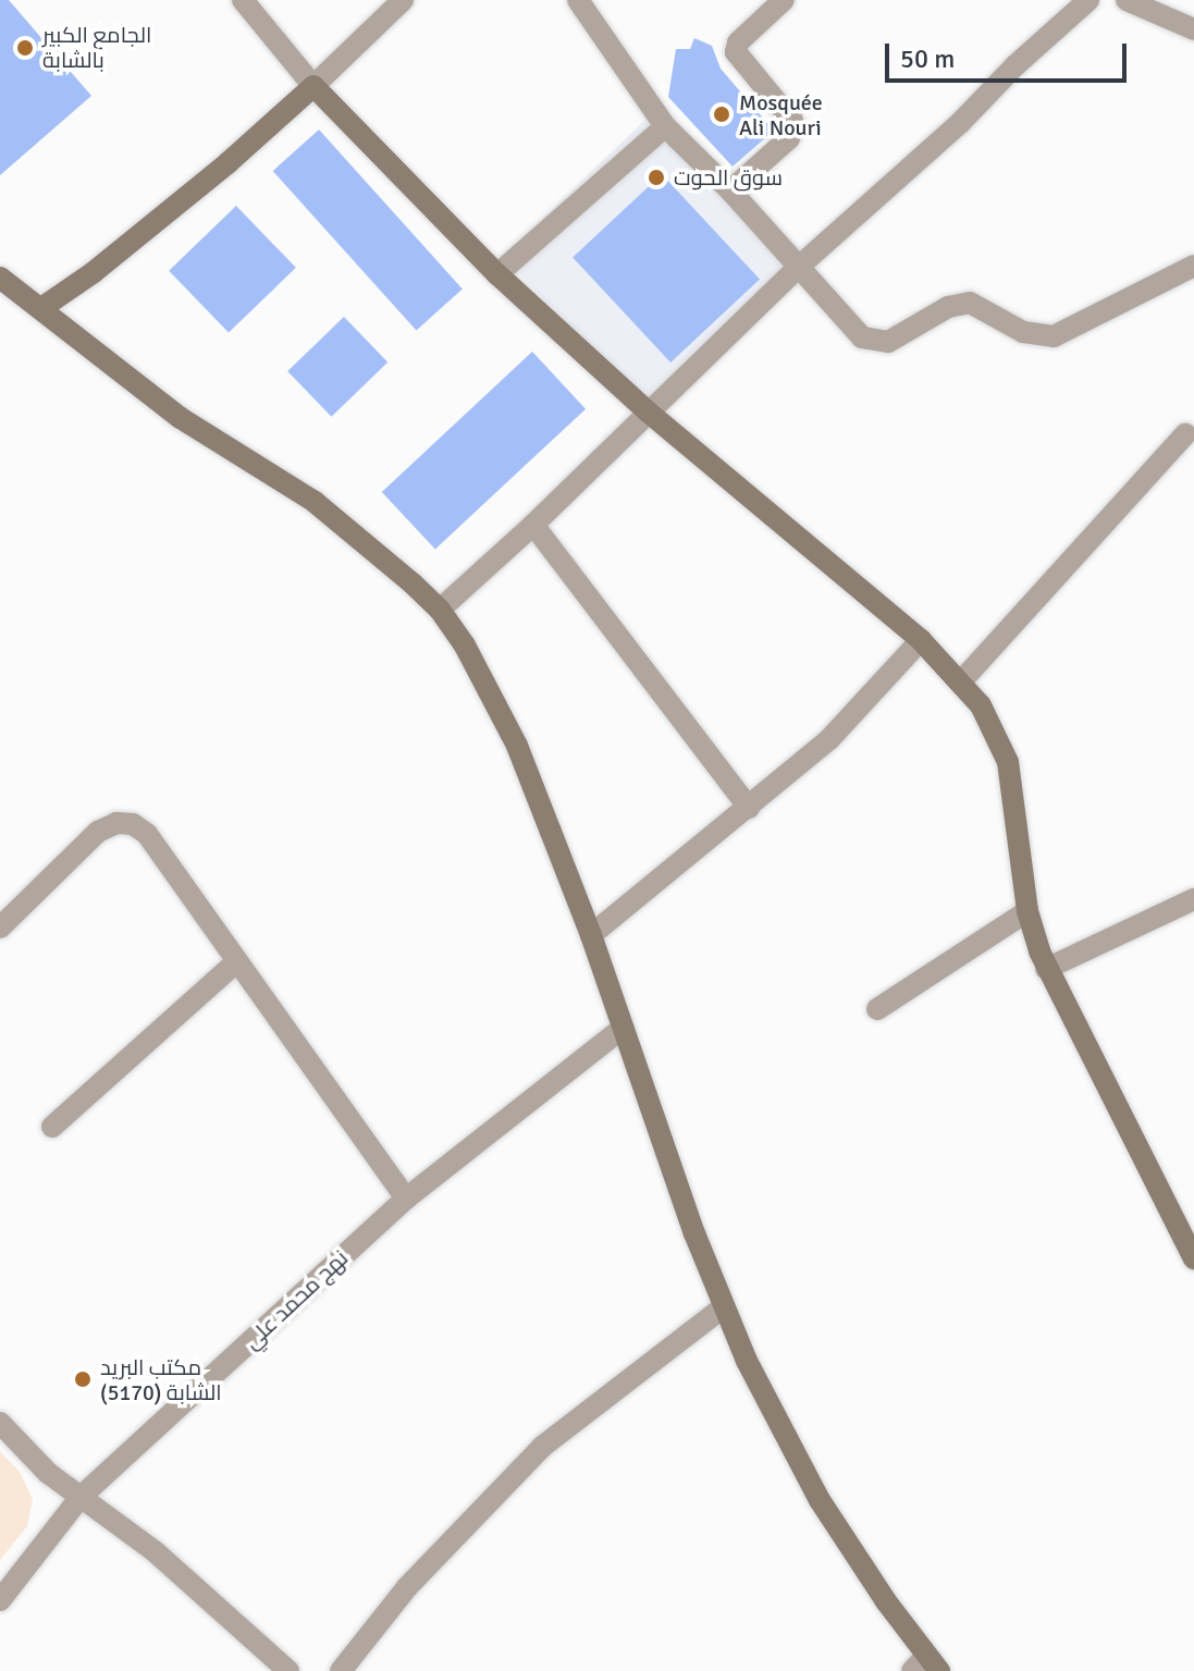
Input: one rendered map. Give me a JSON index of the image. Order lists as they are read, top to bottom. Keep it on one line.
{"streets":{"street":["نهج محمد علي"]},"places":["الجامع الكبير بالشابة","Mosquée Ali Nouri","سوق الحوت","مكتب البريد الشابة (5170)"],"scale_bar":"50 m"}
